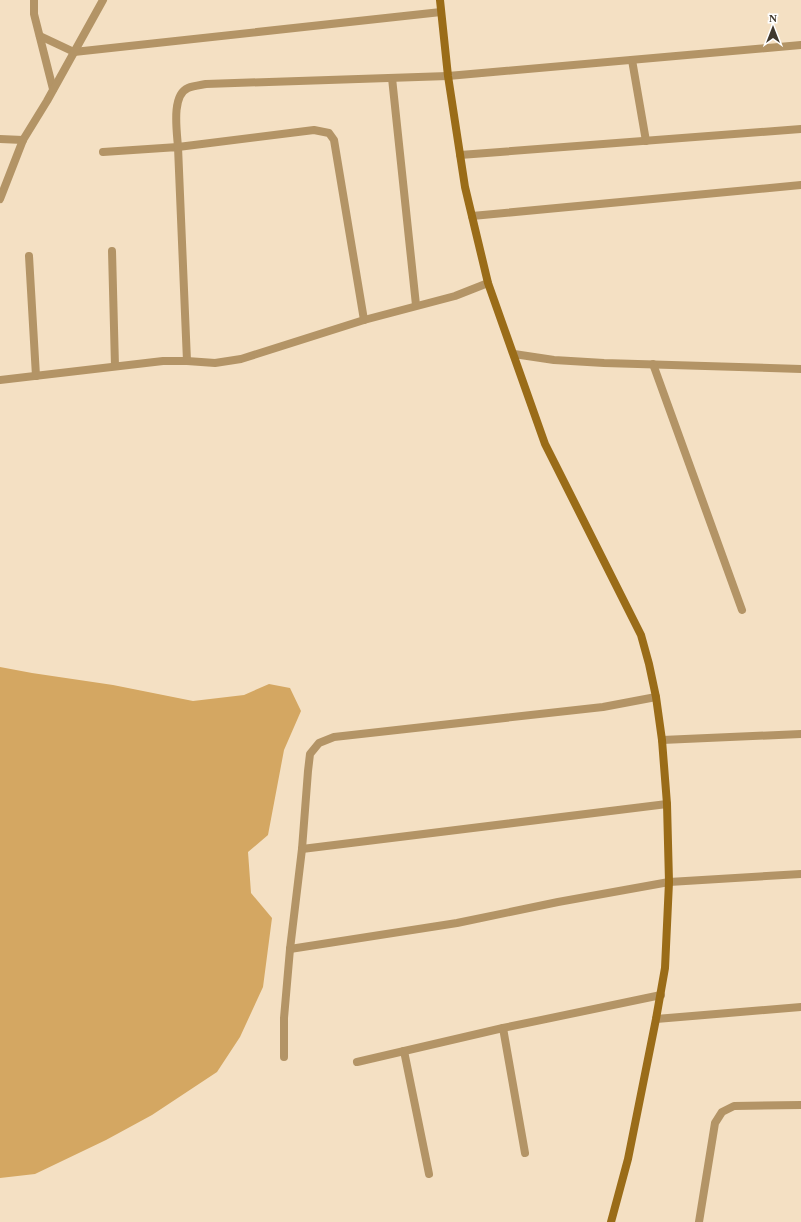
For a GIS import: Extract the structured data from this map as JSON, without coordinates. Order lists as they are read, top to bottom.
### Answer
{
  "north": "top"
}
